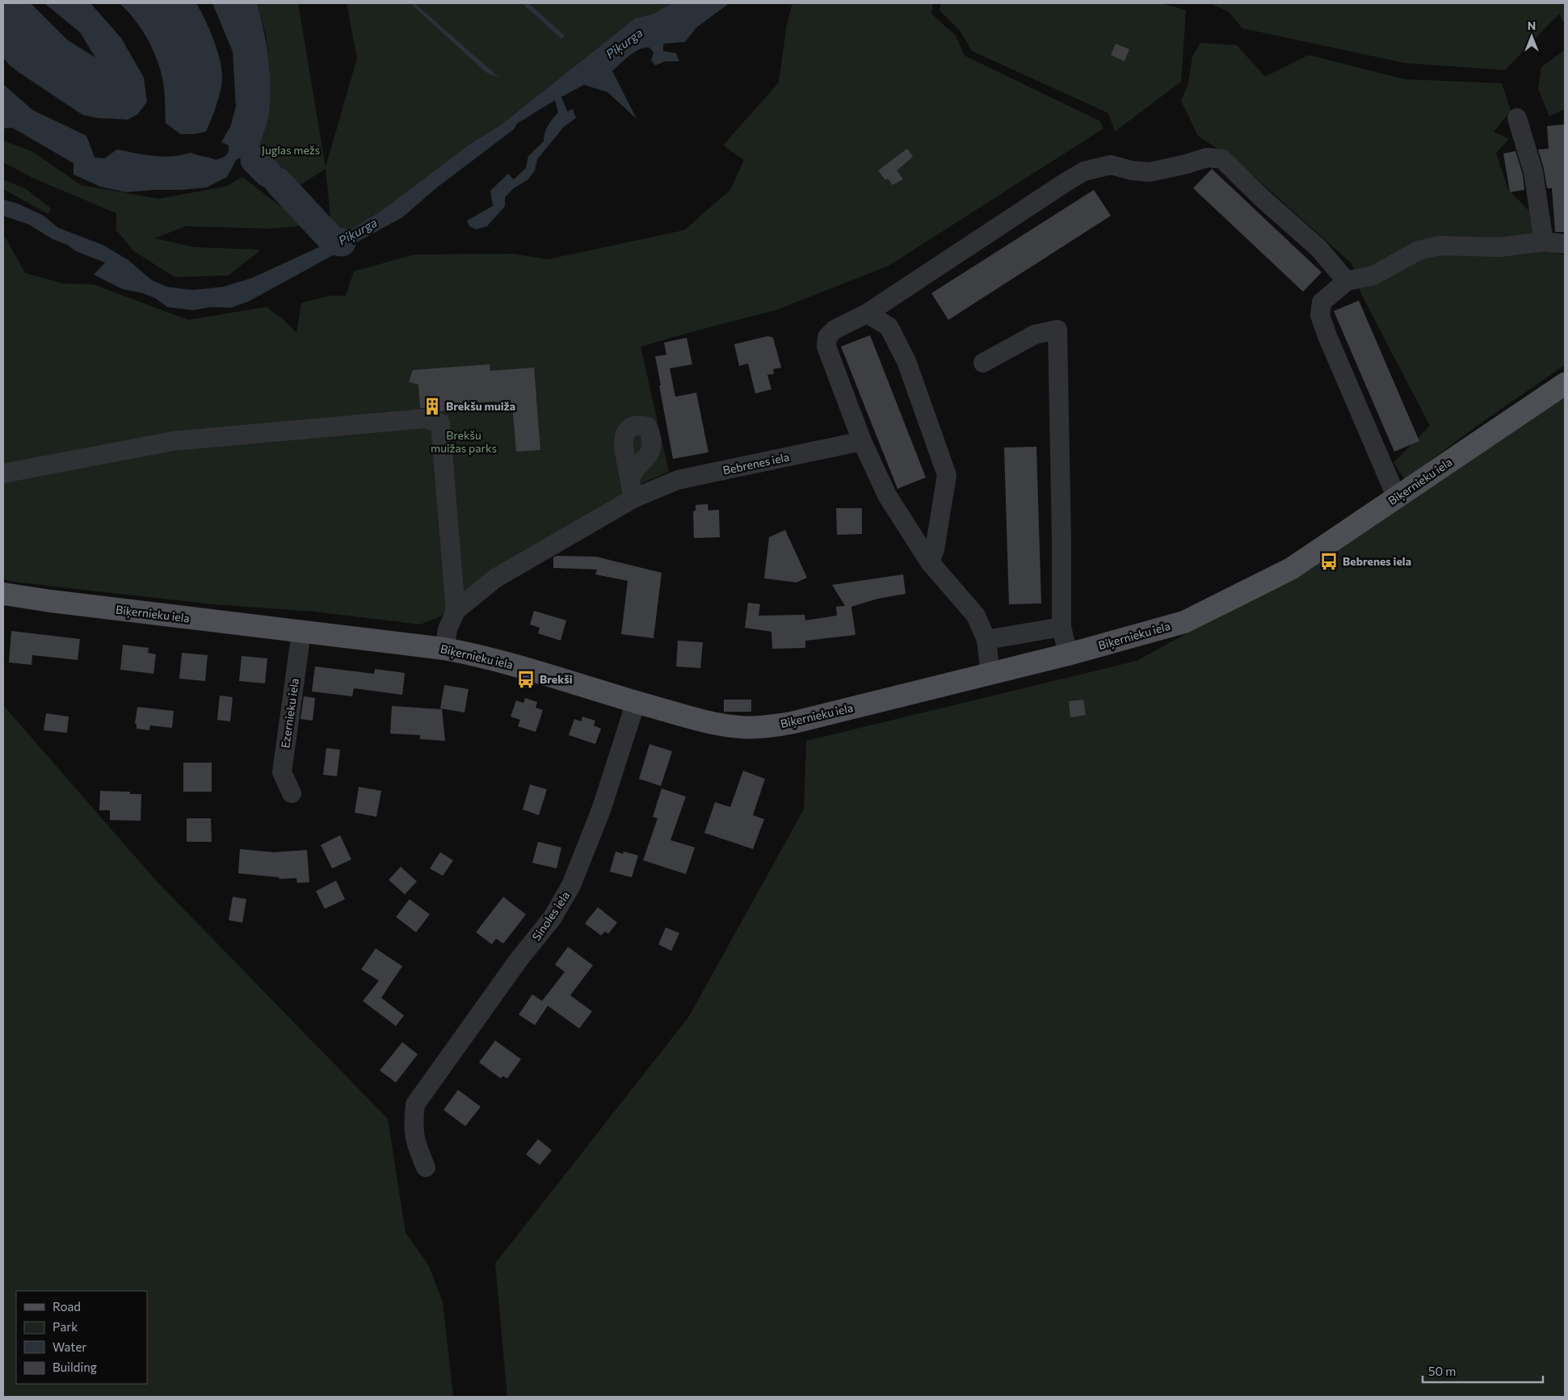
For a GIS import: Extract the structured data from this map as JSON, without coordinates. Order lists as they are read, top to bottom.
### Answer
{
  "streets": {
    "main road": ["Biķernieku iela"],
    "street": ["Bebrenes iela", "Ezernieku iela", "Sinoles iela"]
  },
  "crossings": [
    ["Bebrenes iela", "Biķernieku iela"],
    ["Biķernieku iela", "Ezernieku iela"],
    ["Biķernieku iela", "Sinoles iela"]
  ],
  "water": ["Piķurga"],
  "parks": ["Juglas mežs", "Brekšu muižas parks"],
  "places": {
    "building": ["Brekšu muiža"],
    "bus stop": ["Bebrenes iela", "Brekši"]
  },
  "legend": [
    "Road",
    "Park",
    "Water",
    "Building"
  ],
  "scale_bar": "50 m",
  "north": "top"
}
